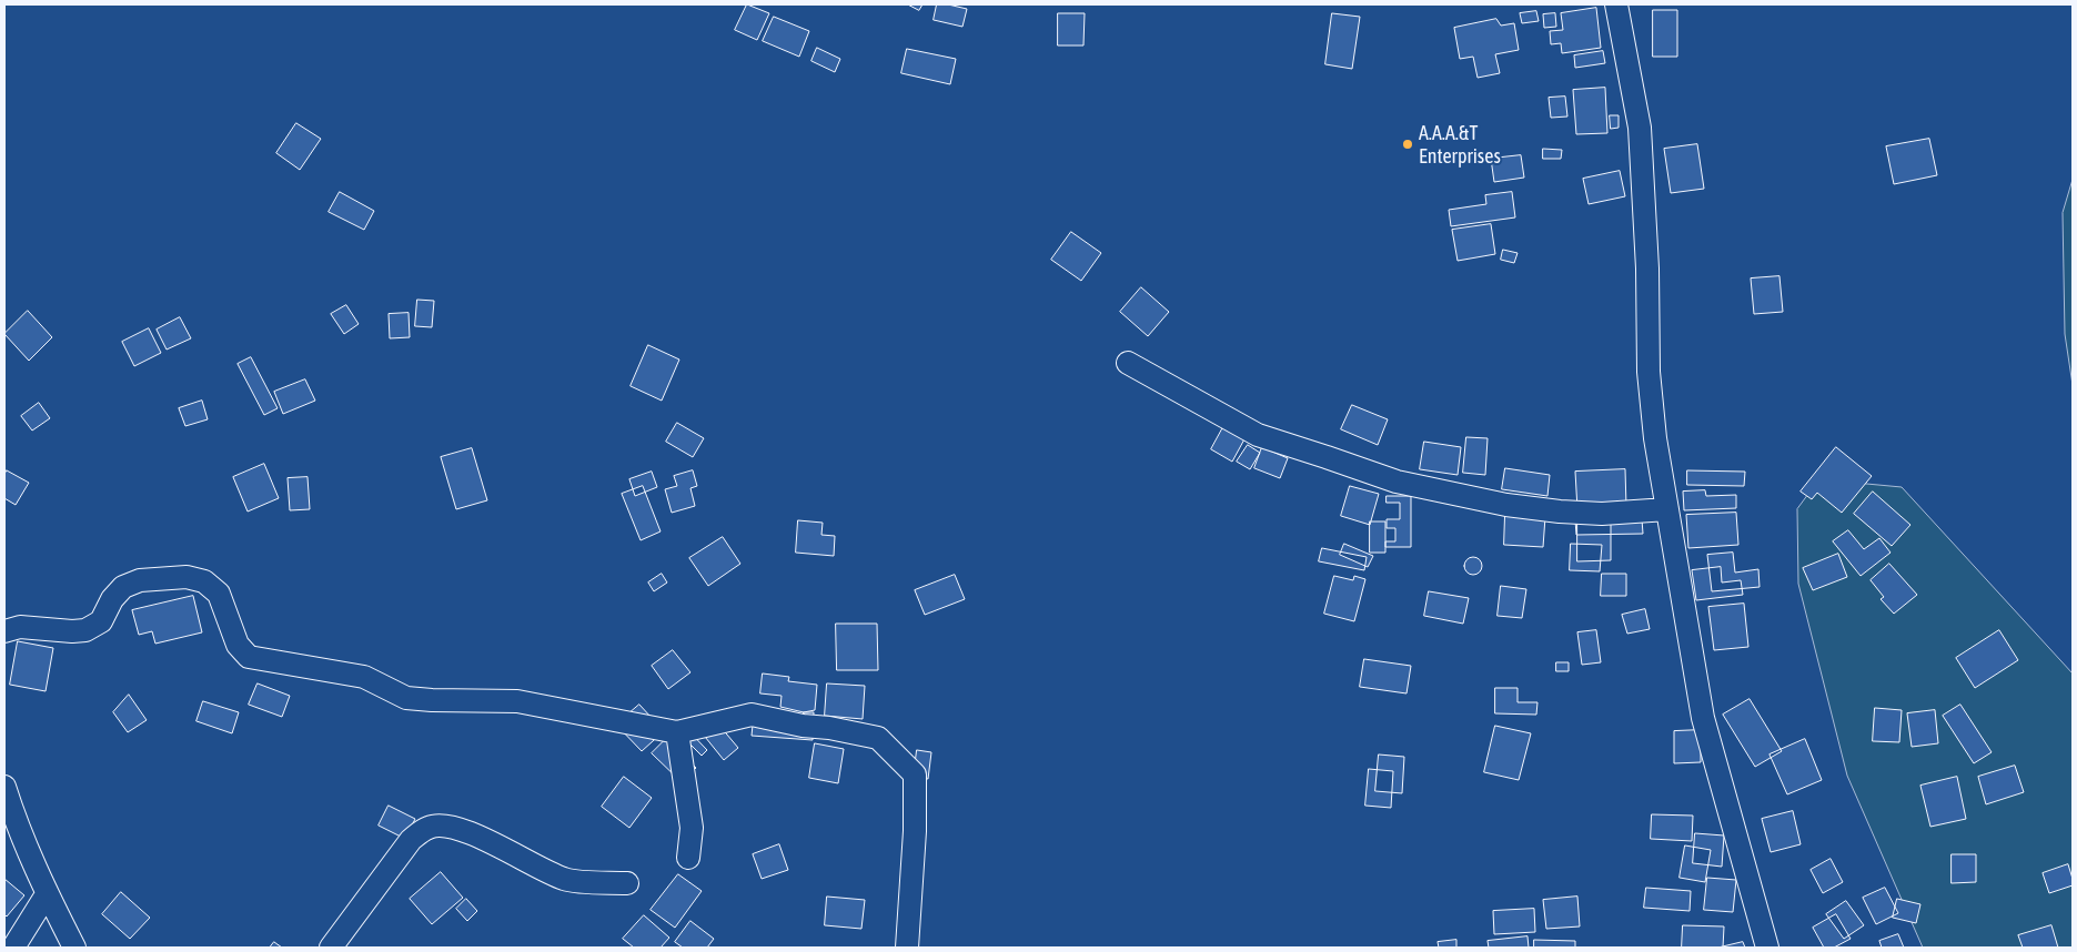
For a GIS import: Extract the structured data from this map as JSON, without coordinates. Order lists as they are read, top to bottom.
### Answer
{
  "places": ["A.A.A.&T Enterprises"]
}
